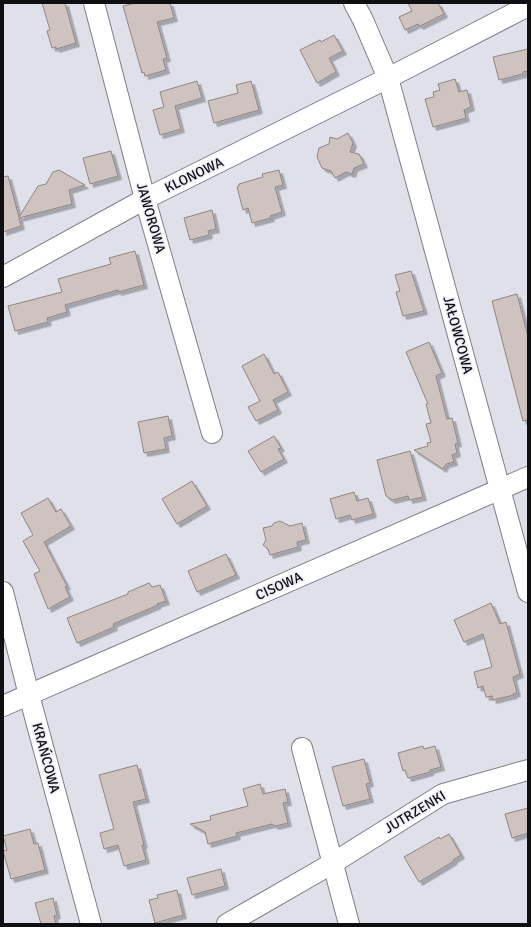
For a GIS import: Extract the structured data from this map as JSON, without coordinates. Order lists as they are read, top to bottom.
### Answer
{
  "streets": {
    "street": [
      "KLONOWA",
      "JAWOROWA",
      "JAŁOWCOWA",
      "CISOWA",
      "KRAŃCOWA",
      "JUTRZENKI"
    ]
  },
  "crossings": [
    ["KLONOWA", "JAWOROWA"],
    ["KLONOWA", "JAŁOWCOWA"],
    ["JAŁOWCOWA", "CISOWA"],
    ["CISOWA", "KRAŃCOWA"]
  ]
}
